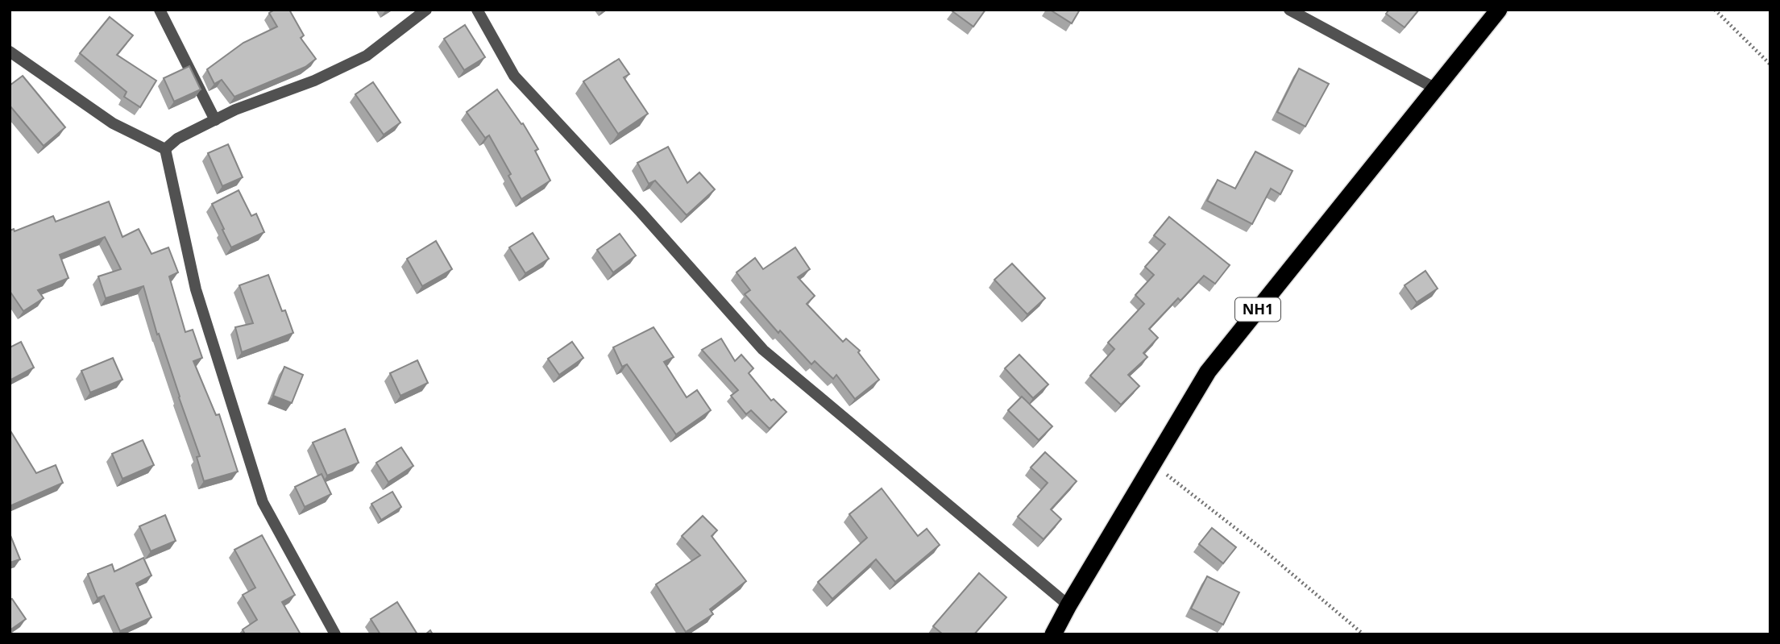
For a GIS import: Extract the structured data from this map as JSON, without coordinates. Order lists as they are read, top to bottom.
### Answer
{
  "streets": {
    "highway": ["NH1"]
  }
}
